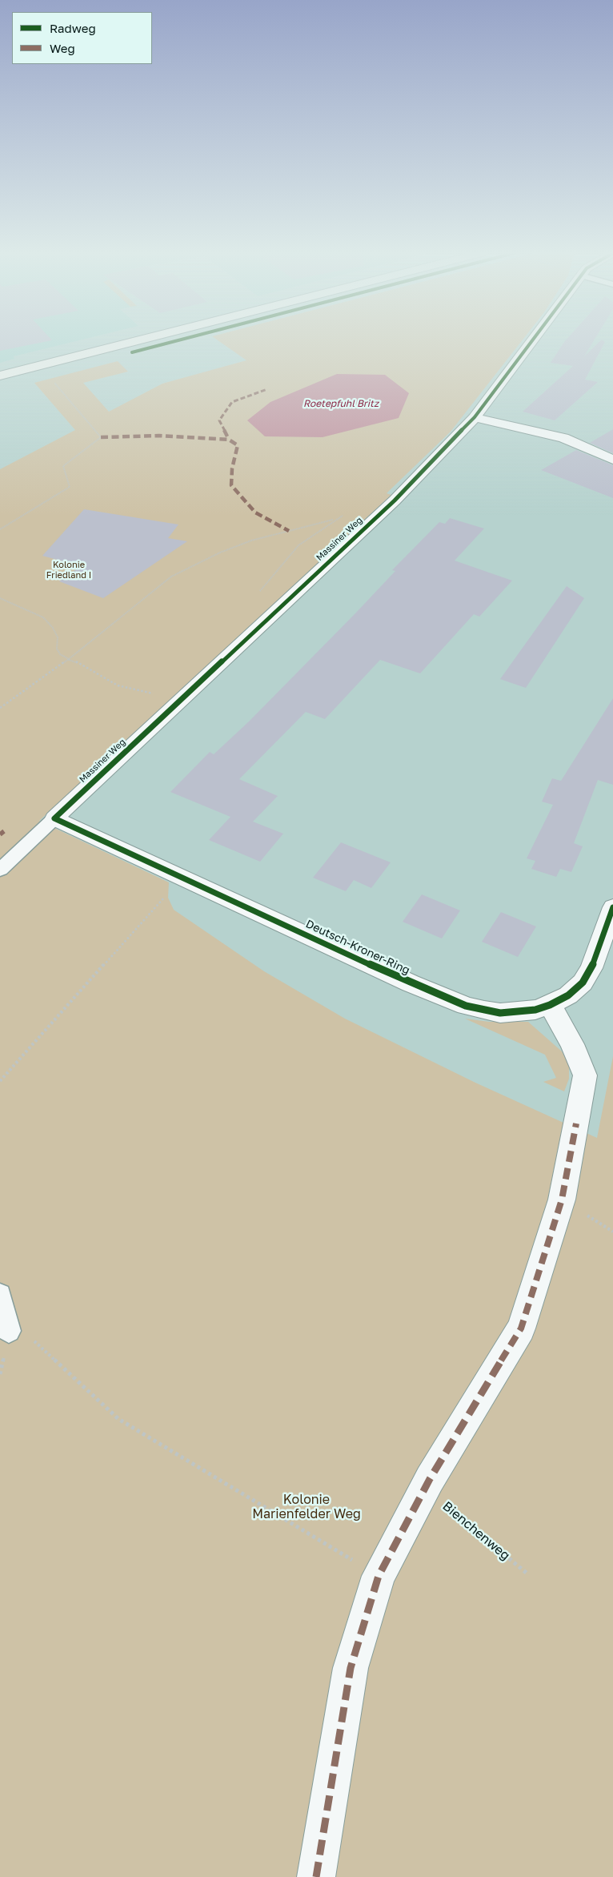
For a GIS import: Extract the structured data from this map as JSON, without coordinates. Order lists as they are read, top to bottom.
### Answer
{
  "streets": {
    "street": ["Massiner Weg", "Deutsch-Kroner-Ring"],
    "path": ["Bienchenweg"]
  },
  "crossings": [
    ["Massiner Weg", "Deutsch-Kroner-Ring"]
  ],
  "water": ["Roetepfuhl Britz"],
  "parks": ["Kolonie Friedland I", "Kolonie Marienfelder Weg"],
  "legend": ["Radweg", "Weg"]
}
